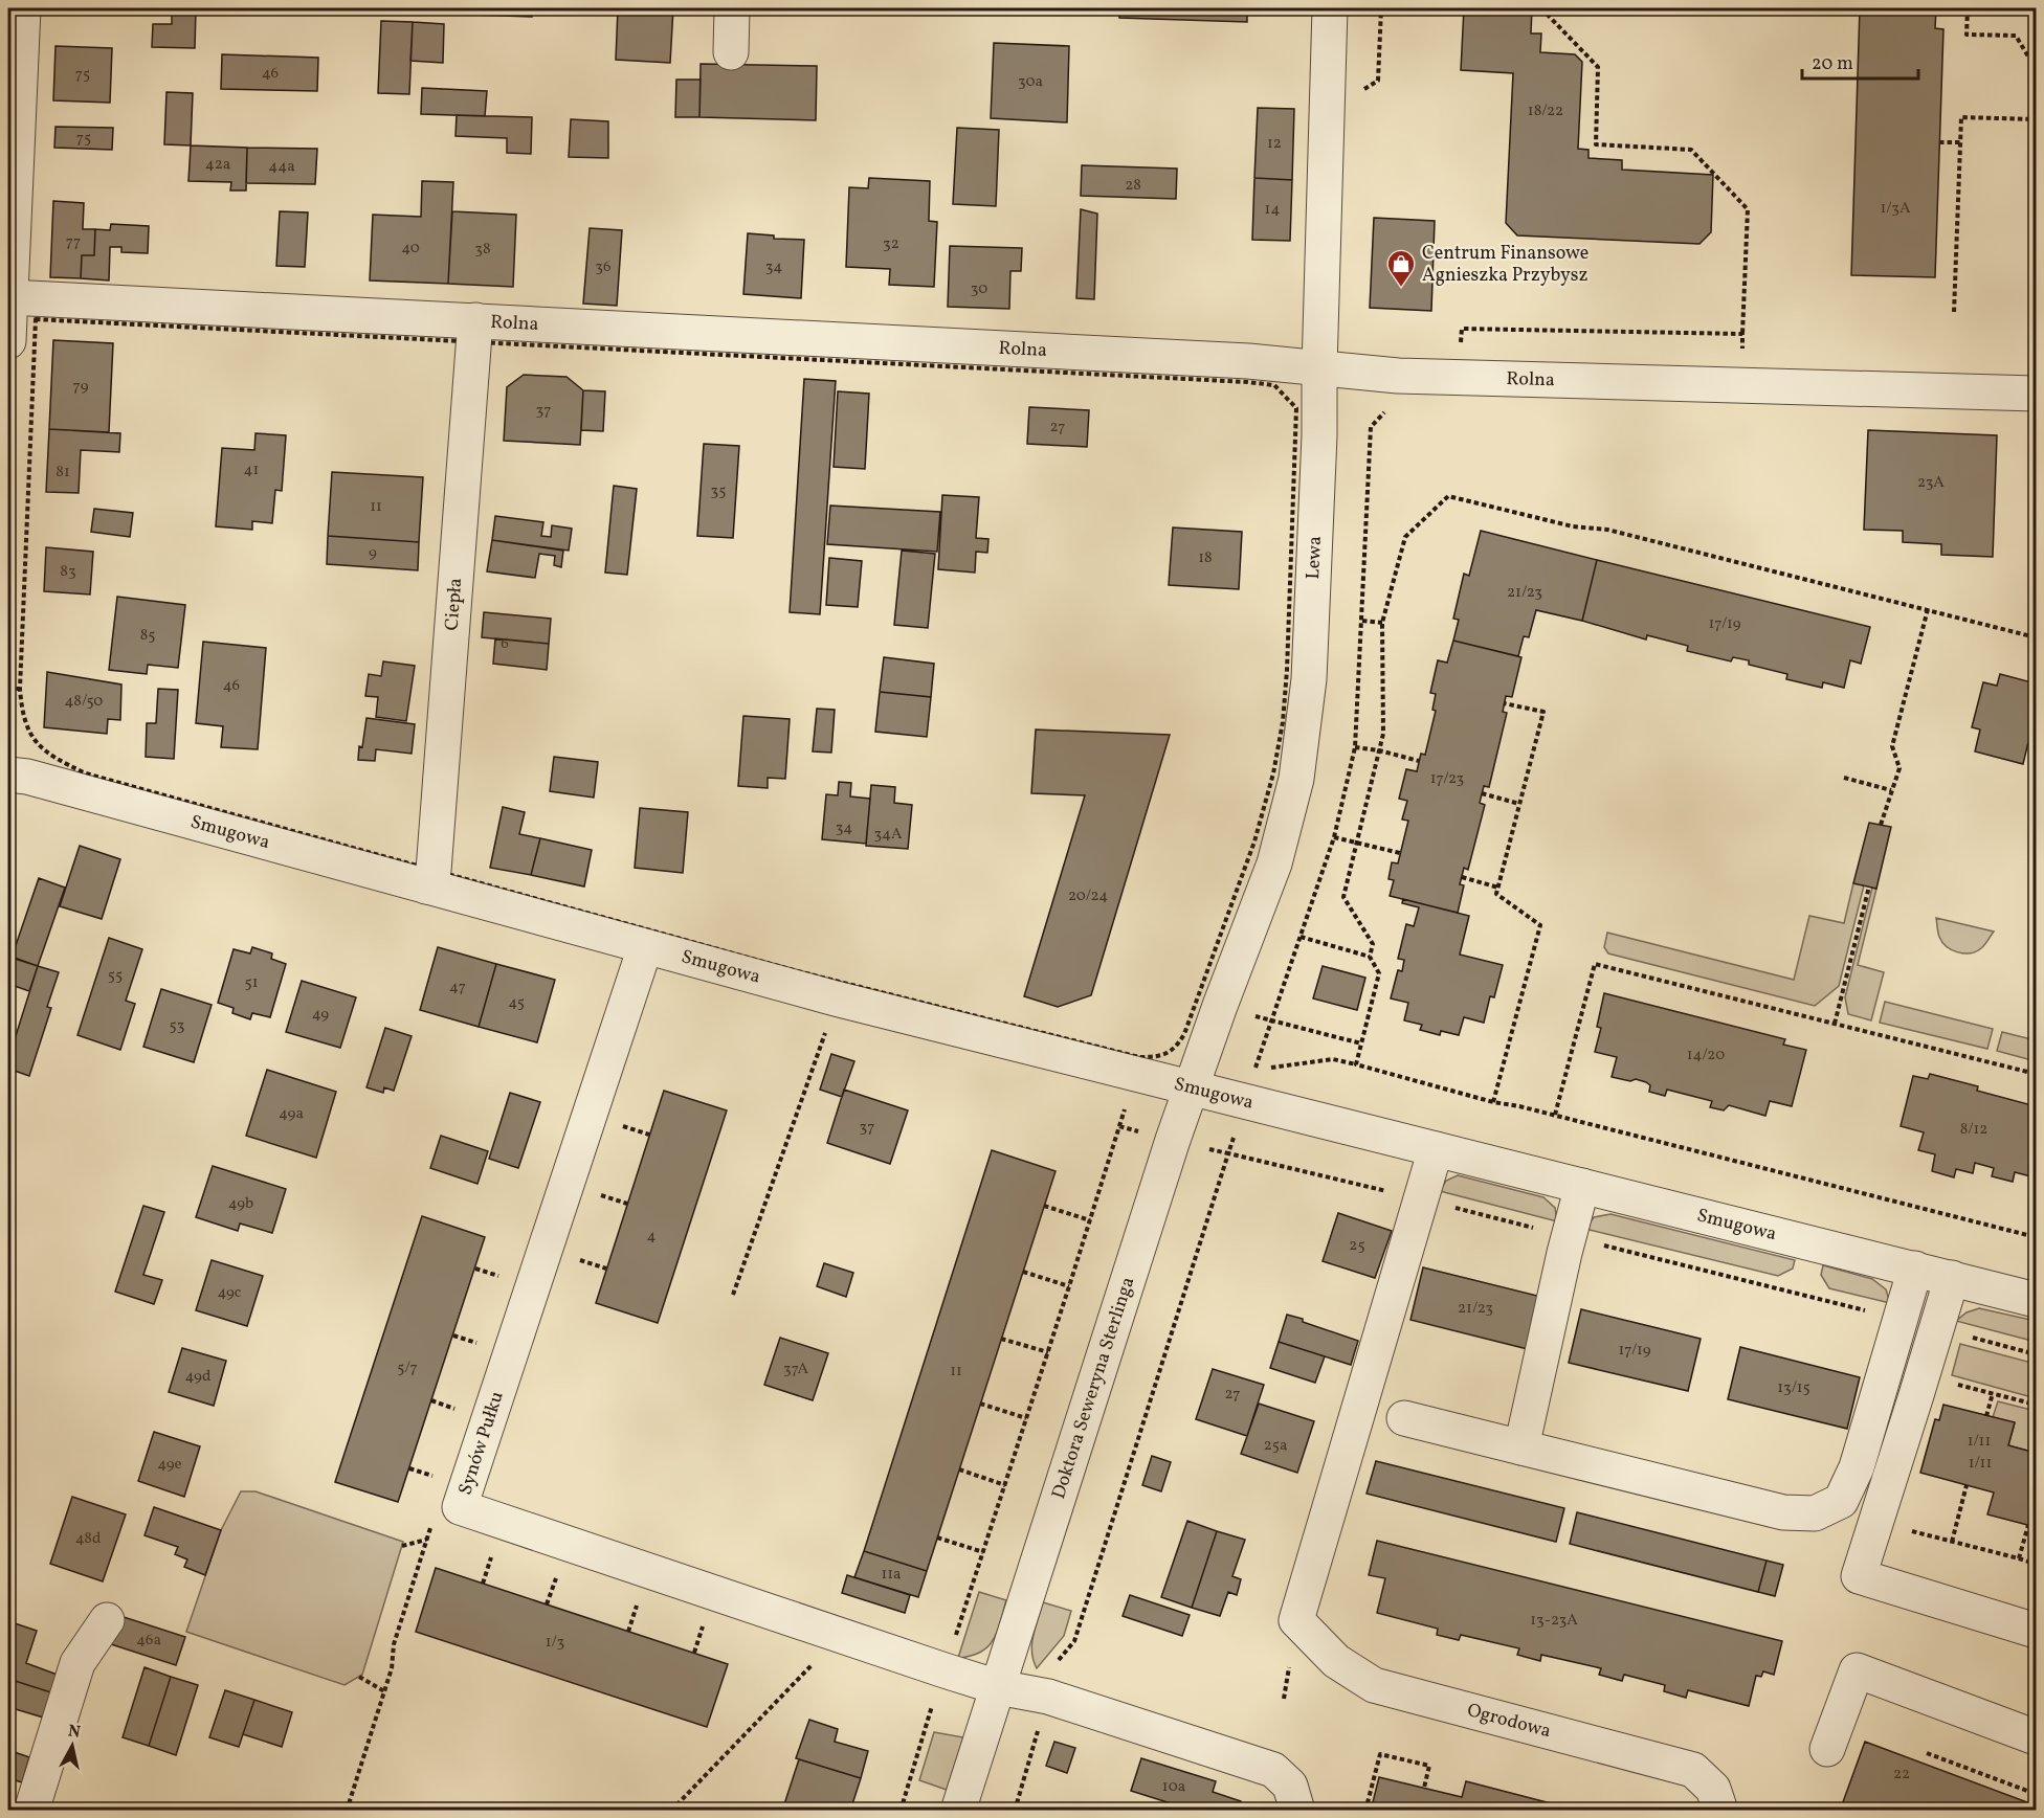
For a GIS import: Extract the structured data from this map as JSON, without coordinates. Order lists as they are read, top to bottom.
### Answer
{
  "streets": {
    "street": [
      "Rolna",
      "Lewa",
      "Ciepła",
      "Smugowa",
      "Doktora Seweryna Sterlinga",
      "Synów Pułku",
      "Ogrodowa"
    ]
  },
  "crossings": [
    ["Rolna", "Lewa"],
    ["Rolna", "Ciepła"],
    ["Lewa", "Smugowa"],
    ["Lewa", "Doktora Seweryna Sterlinga"],
    ["Ciepła", "Smugowa"],
    ["Smugowa", "Doktora Seweryna Sterlinga"],
    ["Smugowa", "Synów Pułku"],
    ["Smugowa", "Ogrodowa"],
    ["Doktora Seweryna Sterlinga", "Synów Pułku"]
  ],
  "places": {
    "shop": ["Centrum Finansowe Agnieszka Przybysz"]
  },
  "house_numbers": [
    "46",
    "75",
    "30a",
    "18/22",
    "75",
    "12",
    "42a",
    "44a",
    "28",
    "1/3A",
    "14",
    "77",
    "32",
    "40",
    "38",
    "36",
    "34",
    "30",
    "79",
    "37",
    "27",
    "41",
    "81",
    "23A",
    "35",
    "11",
    "9",
    "18",
    "83",
    "21/23",
    "17/19",
    "85",
    "6",
    "46",
    "48/50",
    "17/23",
    "34",
    "34A",
    "20/24",
    "55",
    "51",
    "47",
    "45",
    "49",
    "53",
    "14/20",
    "49a",
    "37",
    "8/12",
    "49b",
    "4",
    "25",
    "49c",
    "21/23",
    "17/19",
    "5/7",
    "37A",
    "11",
    "49d",
    "13/15",
    "27",
    "1/11",
    "25a",
    "1/11",
    "49e",
    "48d",
    "11a",
    "13-23A",
    "46a",
    "1/3",
    "22",
    "10a"
  ],
  "scale_bar": "20 m",
  "north": "top"
}
